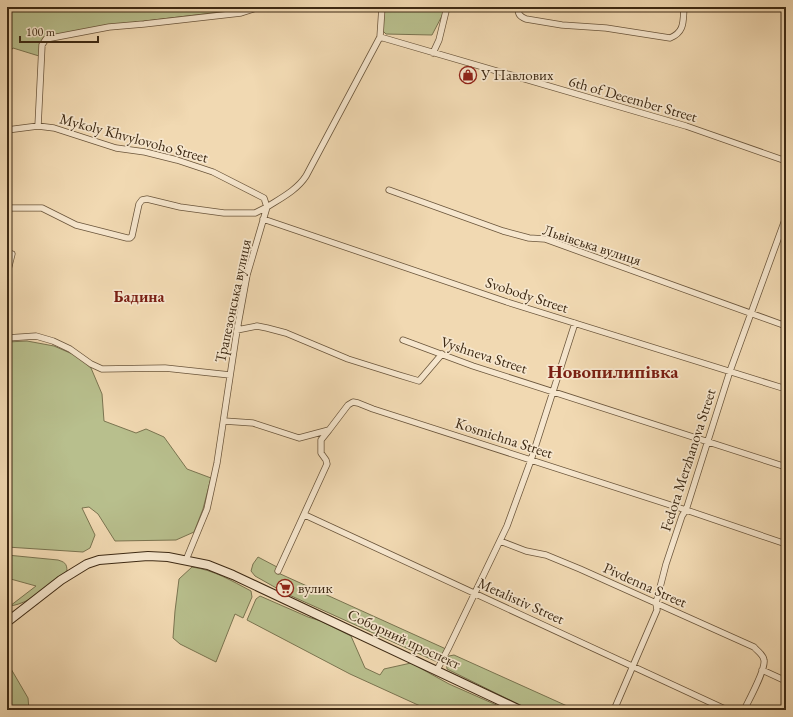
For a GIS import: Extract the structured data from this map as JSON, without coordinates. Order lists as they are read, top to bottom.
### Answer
{
  "streets": {
    "main road": ["Соборний проспект"],
    "street": [
      "6th of December Street",
      "Mykoly Khvylovoho Street",
      "Львівська вулиця",
      "Svobody Street",
      "Трапезонська вулиця",
      "Vyshneva Street",
      "Kosmichna Street",
      "Fedora Merzhanova Street",
      "Pivdenna Street",
      "Metalistiv Street"
    ]
  },
  "crossings": [
    ["Mykoly Khvylovoho Street", "Трапезонська вулиця"],
    ["Львівська вулиця", "Fedora Merzhanova Street"],
    ["Svobody Street", "Трапезонська вулиця"],
    ["Svobody Street", "Fedora Merzhanova Street"],
    ["Трапезонська вулиця", "Соборний проспект"],
    ["Vyshneva Street", "Fedora Merzhanova Street"],
    ["Kosmichna Street", "Fedora Merzhanova Street"],
    ["Kosmichna Street", "Metalistiv Street"],
    ["Fedora Merzhanova Street", "Pivdenna Street"],
    ["Fedora Merzhanova Street", "Metalistiv Street"]
  ],
  "districts": ["Бадина", "Новопилипівка"],
  "places": {
    "shop": ["У Павлових"],
    "supermarket": ["вулик"]
  },
  "scale_bar": "100 m"
}
